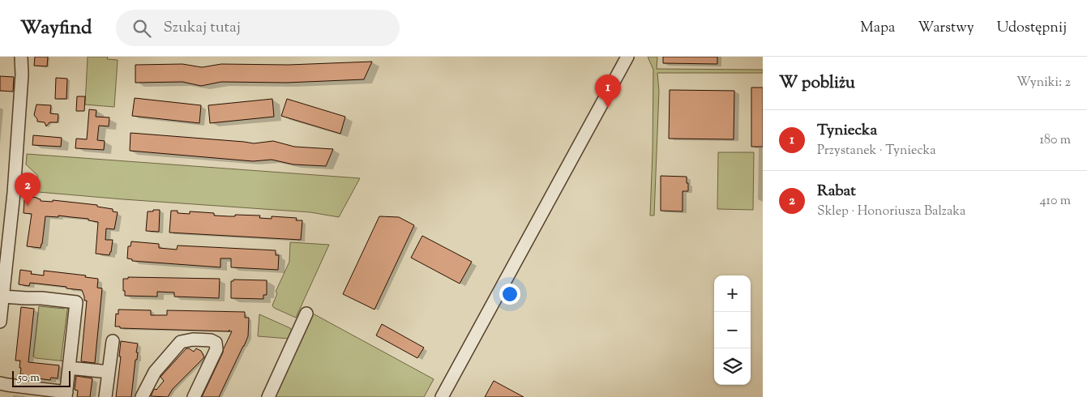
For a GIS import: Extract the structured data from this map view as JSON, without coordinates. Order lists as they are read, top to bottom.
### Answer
{
  "scale_bar": "50 m",
  "page": {
    "header": "Wayfind",
    "search": "Szukaj tutaj",
    "nav": ["Mapa", "Warstwy", "Udostępnij"],
    "heading": ["W pobliżu", "Wyniki: 2"],
    "pins": ["1", "2"],
    "list": [
      {
        "mark": "1",
        "name": "Tyniecka",
        "note": "Przystanek · Tyniecka",
        "value": "180 m"
      },
      {
        "mark": "2",
        "name": "Rabat",
        "note": "Sklep · Honoriusza Balzaka",
        "value": "410 m"
      }
    ],
    "map_buttons": ["+", "−"],
    "scale": "50 m"
  }
}
